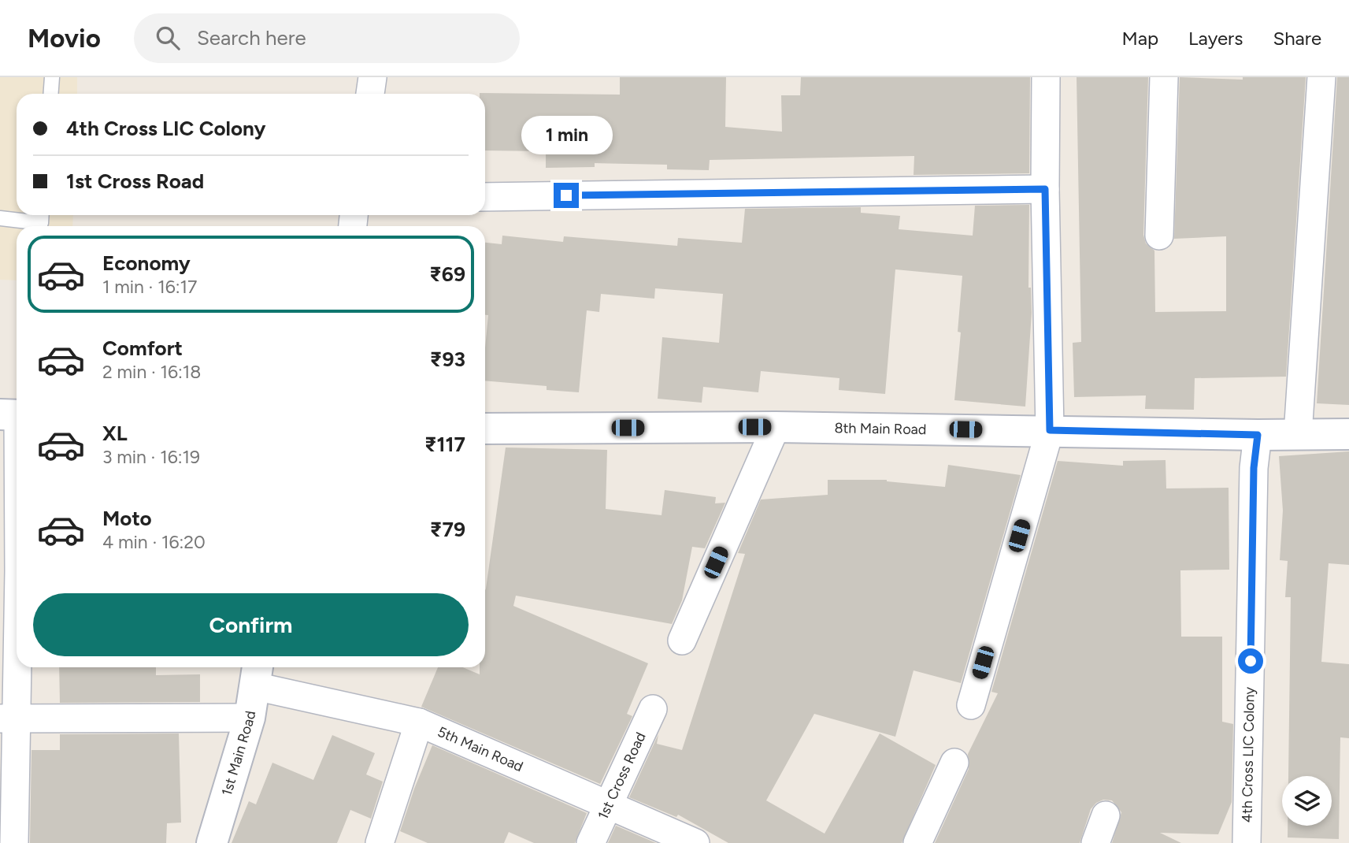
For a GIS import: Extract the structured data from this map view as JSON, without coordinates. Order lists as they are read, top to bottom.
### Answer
{
  "streets": {
    "street": [
      "8th Main Road",
      "5th Main Road",
      "1st Main Road",
      "4th Cross LIC Colony",
      "1st Cross Road"
    ]
  },
  "crossings": [
    ["8th Main Road", "4th Cross LIC Colony"],
    ["5th Main Road", "1st Main Road"],
    ["5th Main Road", "1st Cross Road"]
  ],
  "page": {
    "header": "Movio",
    "search": "Search here",
    "nav": ["Map", "Layers", "Share"],
    "banner": ["4th Cross LIC Colony", "1st Cross Road"],
    "bubble": "1 min",
    "list": [
      {
        "name": "Economy",
        "note": "1 min · 16:17",
        "value": "₹69"
      },
      {
        "name": "Comfort",
        "note": "2 min · 16:18",
        "value": "₹93"
      },
      {
        "name": "XL",
        "note": "3 min · 16:19",
        "value": "₹117"
      },
      {
        "name": "Moto",
        "note": "4 min · 16:20",
        "value": "₹79"
      }
    ],
    "buttons": "Confirm"
  }
}
